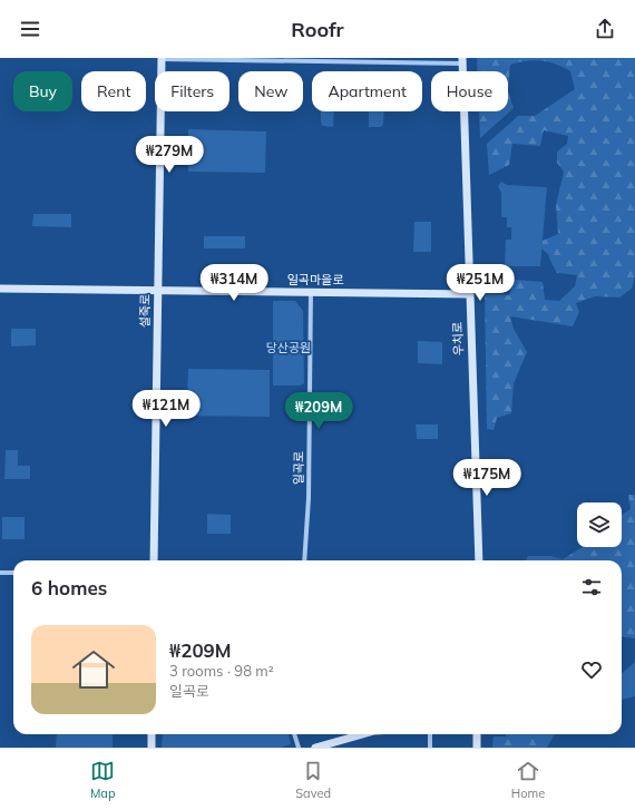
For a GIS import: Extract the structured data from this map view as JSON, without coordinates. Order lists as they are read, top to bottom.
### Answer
{
  "streets": {
    "main road": ["일곡마을로", "설죽로", "우치로"],
    "street": ["일곡로"]
  },
  "crossings": [
    ["일곡마을로", "설죽로"],
    ["일곡마을로", "우치로"],
    ["일곡마을로", "일곡로"]
  ],
  "parks": ["당산공원"],
  "page": {
    "header": "Roofr",
    "chip": [
      "Buy",
      "Rent",
      "Filters",
      "New",
      "Apartment",
      "House"
    ],
    "price": [
      "₩279M",
      "₩314M",
      "₩251M",
      "₩121M",
      "₩209M",
      "₩175M"
    ],
    "heading": "6 homes",
    "list": [
      {
        "name": "₩209M",
        "note": "3 rooms · 98 m² · 일곡로"
      }
    ],
    "tabs": ["Map", "Saved", "Home"]
  }
}
